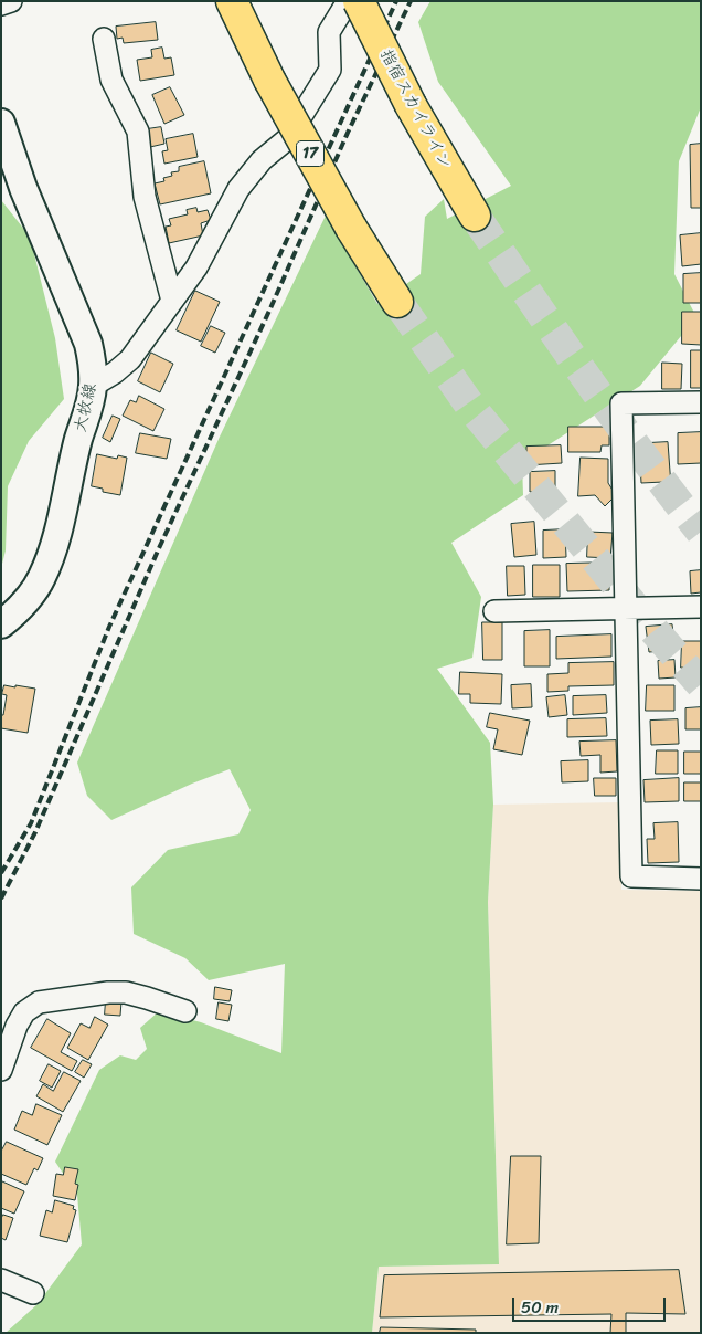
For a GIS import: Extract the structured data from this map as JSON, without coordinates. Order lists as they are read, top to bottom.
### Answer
{
  "streets": {
    "highway": ["指宿スカイライン", "17"],
    "street": ["大牧線"]
  },
  "scale_bar": "50 m"
}
